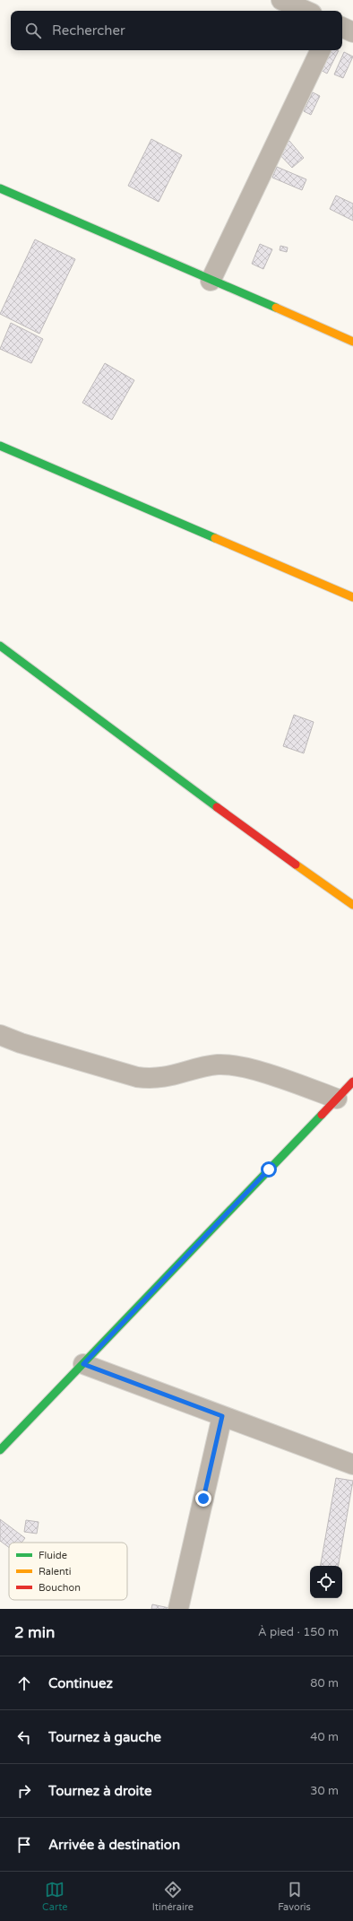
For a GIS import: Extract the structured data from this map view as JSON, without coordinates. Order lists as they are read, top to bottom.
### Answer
{
  "legend": ["Fluide", "Ralenti", "Bouchon"],
  "page": {
    "search": "Rechercher",
    "heading": ["2 min", "À pied · 150 m"],
    "list": [
      ["Continuez", "80 m"],
      ["Tournez à gauche", "40 m"],
      ["Tournez à droite", "30 m"],
      "Arrivée à destination"
    ],
    "nav": ["Carte", "Itinéraire", "Favoris"]
  }
}
